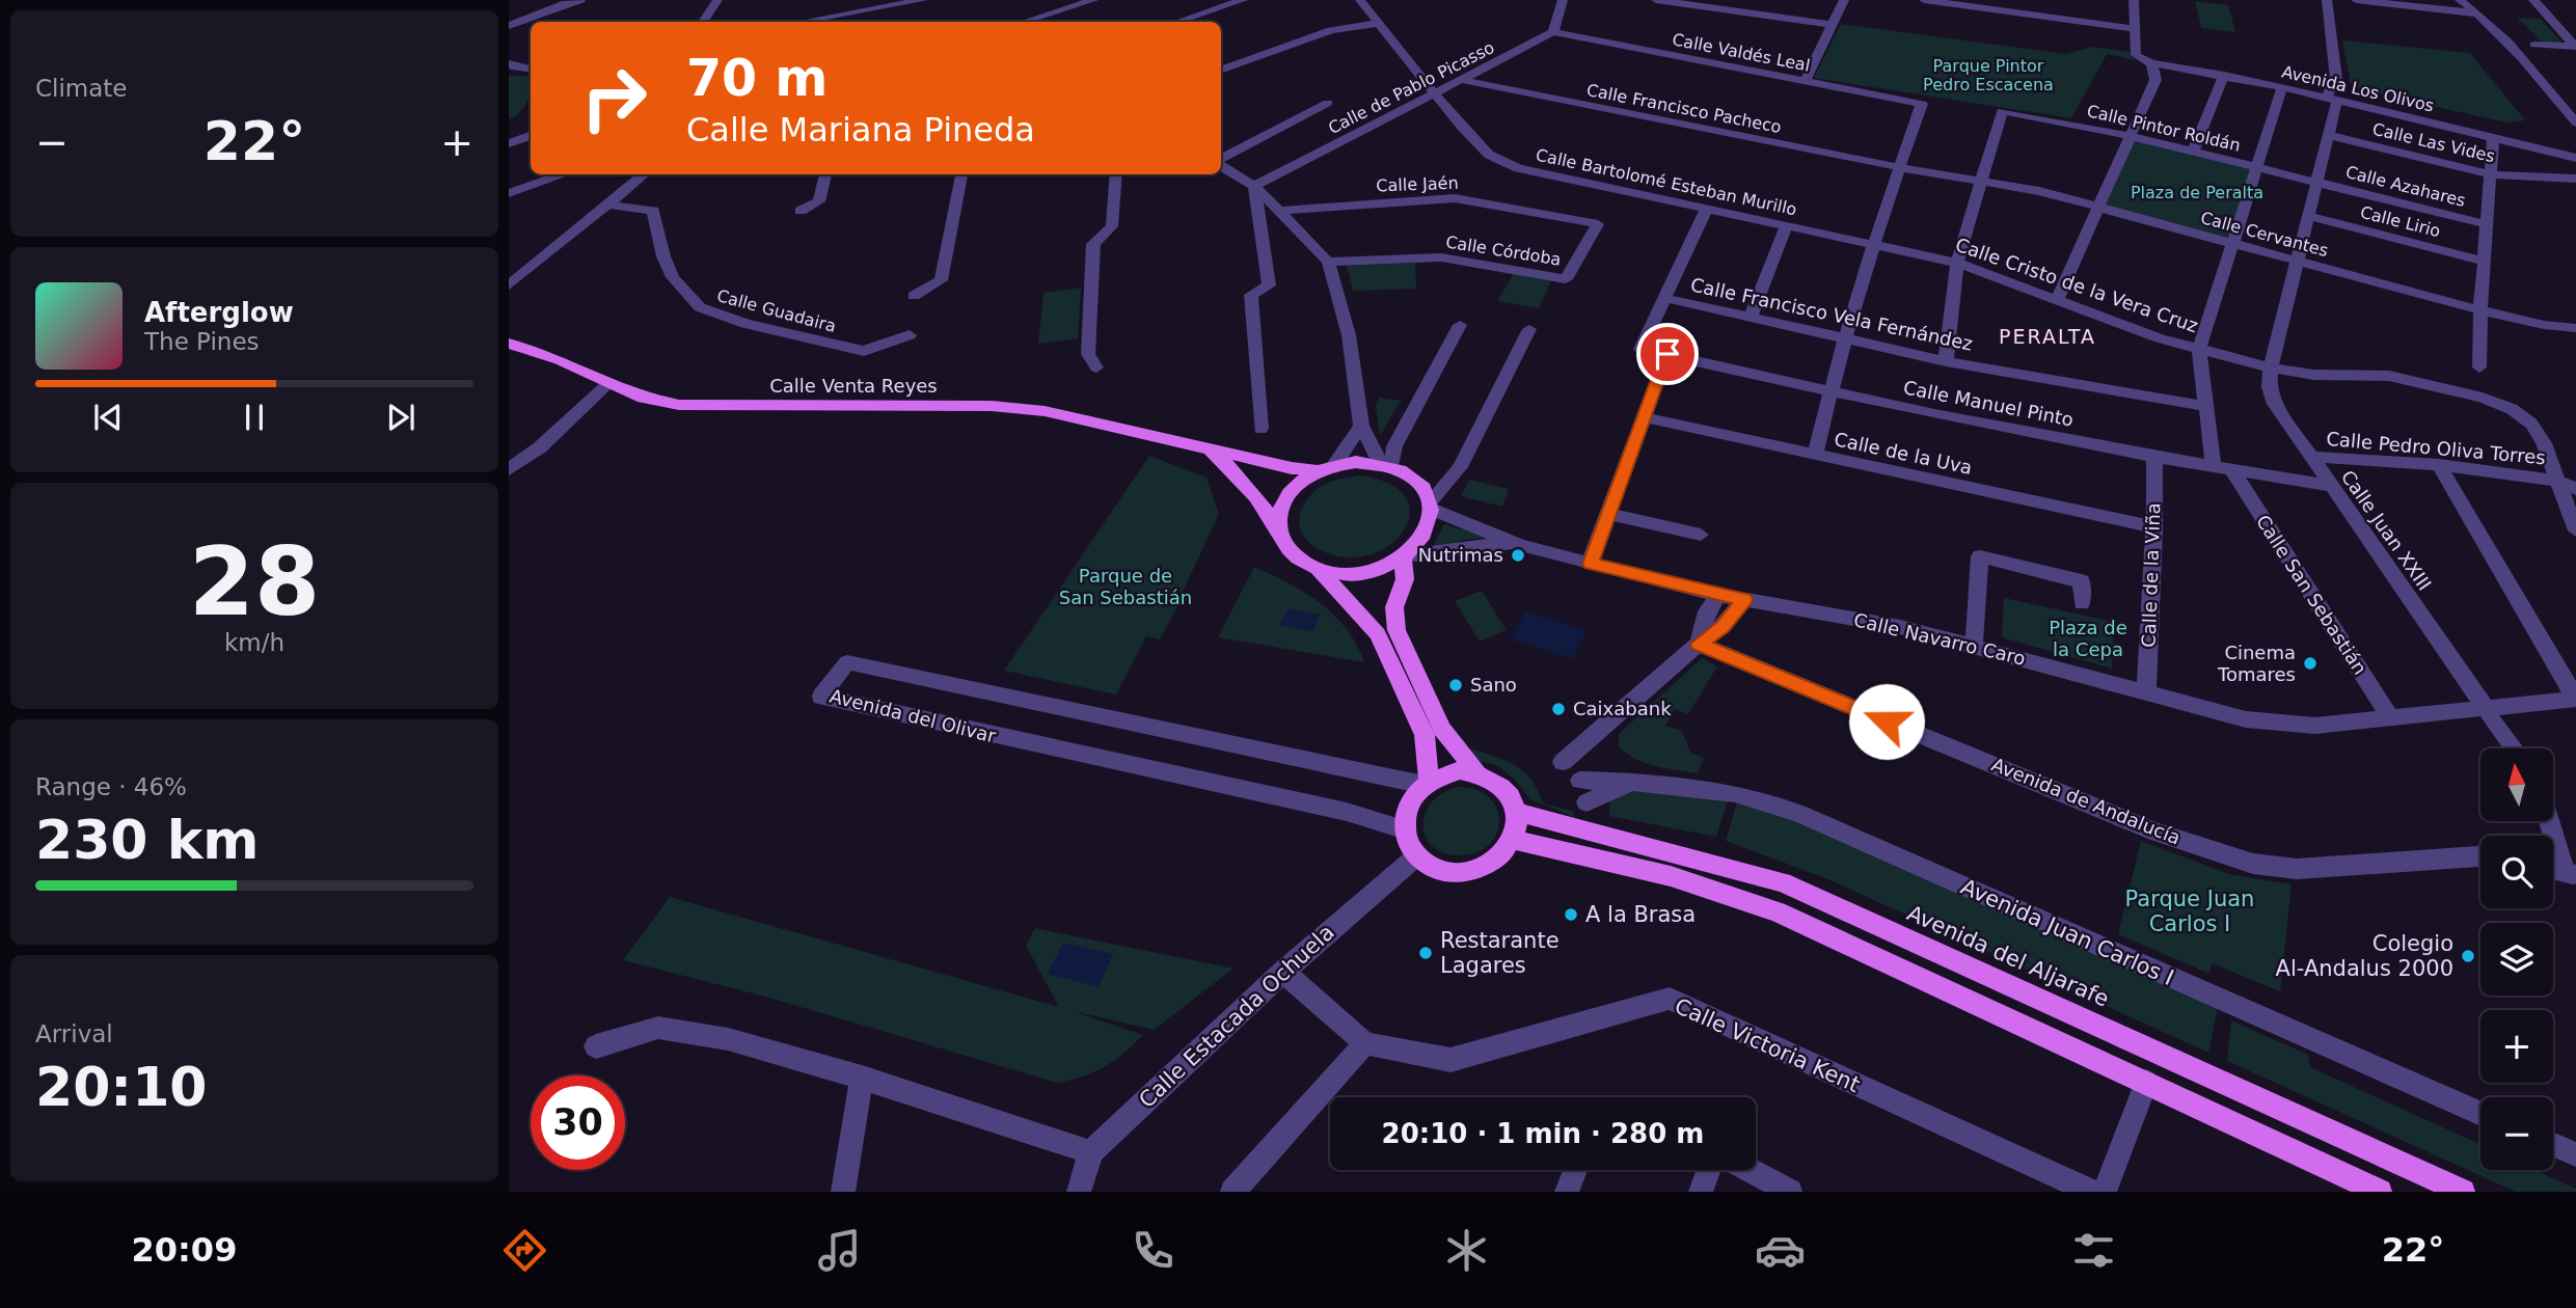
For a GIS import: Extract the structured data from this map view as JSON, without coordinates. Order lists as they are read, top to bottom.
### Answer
{
  "streets": {
    "main road": ["Calle Venta Reyes", "Avenida del Aljarafe"],
    "street": [
      "Calle Valdés Leal",
      "Calle de Pablo Picasso",
      "Avenida Los Olivos",
      "Calle Francisco Pacheco",
      "Calle Pintor Roldán",
      "Calle Las Vides",
      "Calle Bartolomé Esteban Murillo",
      "Calle Jaén",
      "Calle Azahares",
      "Calle Lirio",
      "Calle Cervantes",
      "Calle Córdoba",
      "Calle Cristo de la Vera Cruz",
      "Calle Guadaira",
      "Calle Francisco Vela Fernández",
      "Calle Manuel Pinto",
      "Calle Pedro Oliva Torres",
      "Calle de la Uva",
      "Calle Juan XXIII",
      "Calle de la Viña",
      "Calle San Sebastián",
      "Calle Navarro Caro",
      "Avenida del Olivar",
      "Avenida de Andalucía",
      "Avenida Juan Carlos I",
      "Calle Estacada Ochuela",
      "Calle Victoria Kent"
    ]
  },
  "crossings": [
    ["Calle Valdés Leal", "Calle de Pablo Picasso"],
    ["Calle Valdés Leal", "Calle Francisco Pacheco"],
    ["Calle Valdés Leal", "Calle Cervantes"],
    ["Calle de Pablo Picasso", "Calle Francisco Pacheco"],
    ["Calle de Pablo Picasso", "Calle Bartolomé Esteban Murillo"],
    ["Avenida Los Olivos", "Calle Juan XXIII"],
    ["Calle Francisco Pacheco", "Calle Cervantes"],
    ["Calle Pintor Roldán", "Calle Azahares"],
    ["Calle Pintor Roldán", "Calle Cervantes"],
    ["Calle Pintor Roldán", "Calle Juan XXIII"],
    ["Calle Las Vides", "Calle Juan XXIII"],
    ["Calle Bartolomé Esteban Murillo", "Calle Cristo de la Vera Cruz"],
    ["Calle Jaén", "Calle Córdoba"],
    ["Calle Azahares", "Calle Juan XXIII"],
    ["Calle Lirio", "Calle Juan XXIII"],
    ["Calle Cervantes", "Calle Juan XXIII"],
    ["Calle Cristo de la Vera Cruz", "Calle Pedro Oliva Torres"],
    ["Calle Cristo de la Vera Cruz", "Calle Juan XXIII"],
    ["Calle Francisco Vela Fernández", "Calle Manuel Pinto"],
    ["Calle Venta Reyes", "Calle Navarro Caro"],
    ["Calle Manuel Pinto", "Calle Juan XXIII"],
    ["Calle Manuel Pinto", "Calle de la Viña"],
    ["Calle Manuel Pinto", "Calle San Sebastián"],
    ["Calle Pedro Oliva Torres", "Calle Juan XXIII"],
    ["Calle de la Uva", "Calle de la Viña"],
    ["Calle Juan XXIII", "Calle Navarro Caro"],
    ["Calle de la Viña", "Calle Navarro Caro"],
    ["Calle San Sebastián", "Calle Navarro Caro"],
    ["Avenida del Olivar", "Avenida del Aljarafe"],
    ["Avenida del Olivar", "Calle Estacada Ochuela"],
    ["Avenida del Aljarafe", "Calle Estacada Ochuela"]
  ],
  "districts": ["PERALTA"],
  "parks": [
    "Parque Pintor Pedro Escacena",
    "Plaza de Peralta",
    "Parque de San Sebastián",
    "Plaza de la Cepa",
    "Parque Juan Carlos I"
  ],
  "places": [
    "Nutrimas",
    "Cinema Tomares",
    "Sano",
    "Caixabank",
    "A la Brasa",
    "Restarante Lagares",
    "Colegio Al-Andalus 2000"
  ],
  "north": "top",
  "page": {
    "tile": [
      "Climate",
      ["28", "km/h"],
      ["Range · 46%", "230 km"],
      ["Arrival", "20:10"]
    ],
    "turn": ["70 m", "Calle Mariana Pineda"],
    "heat": ["−", "22°", "+"],
    "song": ["Afterglow", "The Pines"],
    "map_buttons": ["+", "−"],
    "limit": "30",
    "trip": "20:10 · 1 min · 280 m",
    "tabs": ["20:09", "22°"]
  }
}
